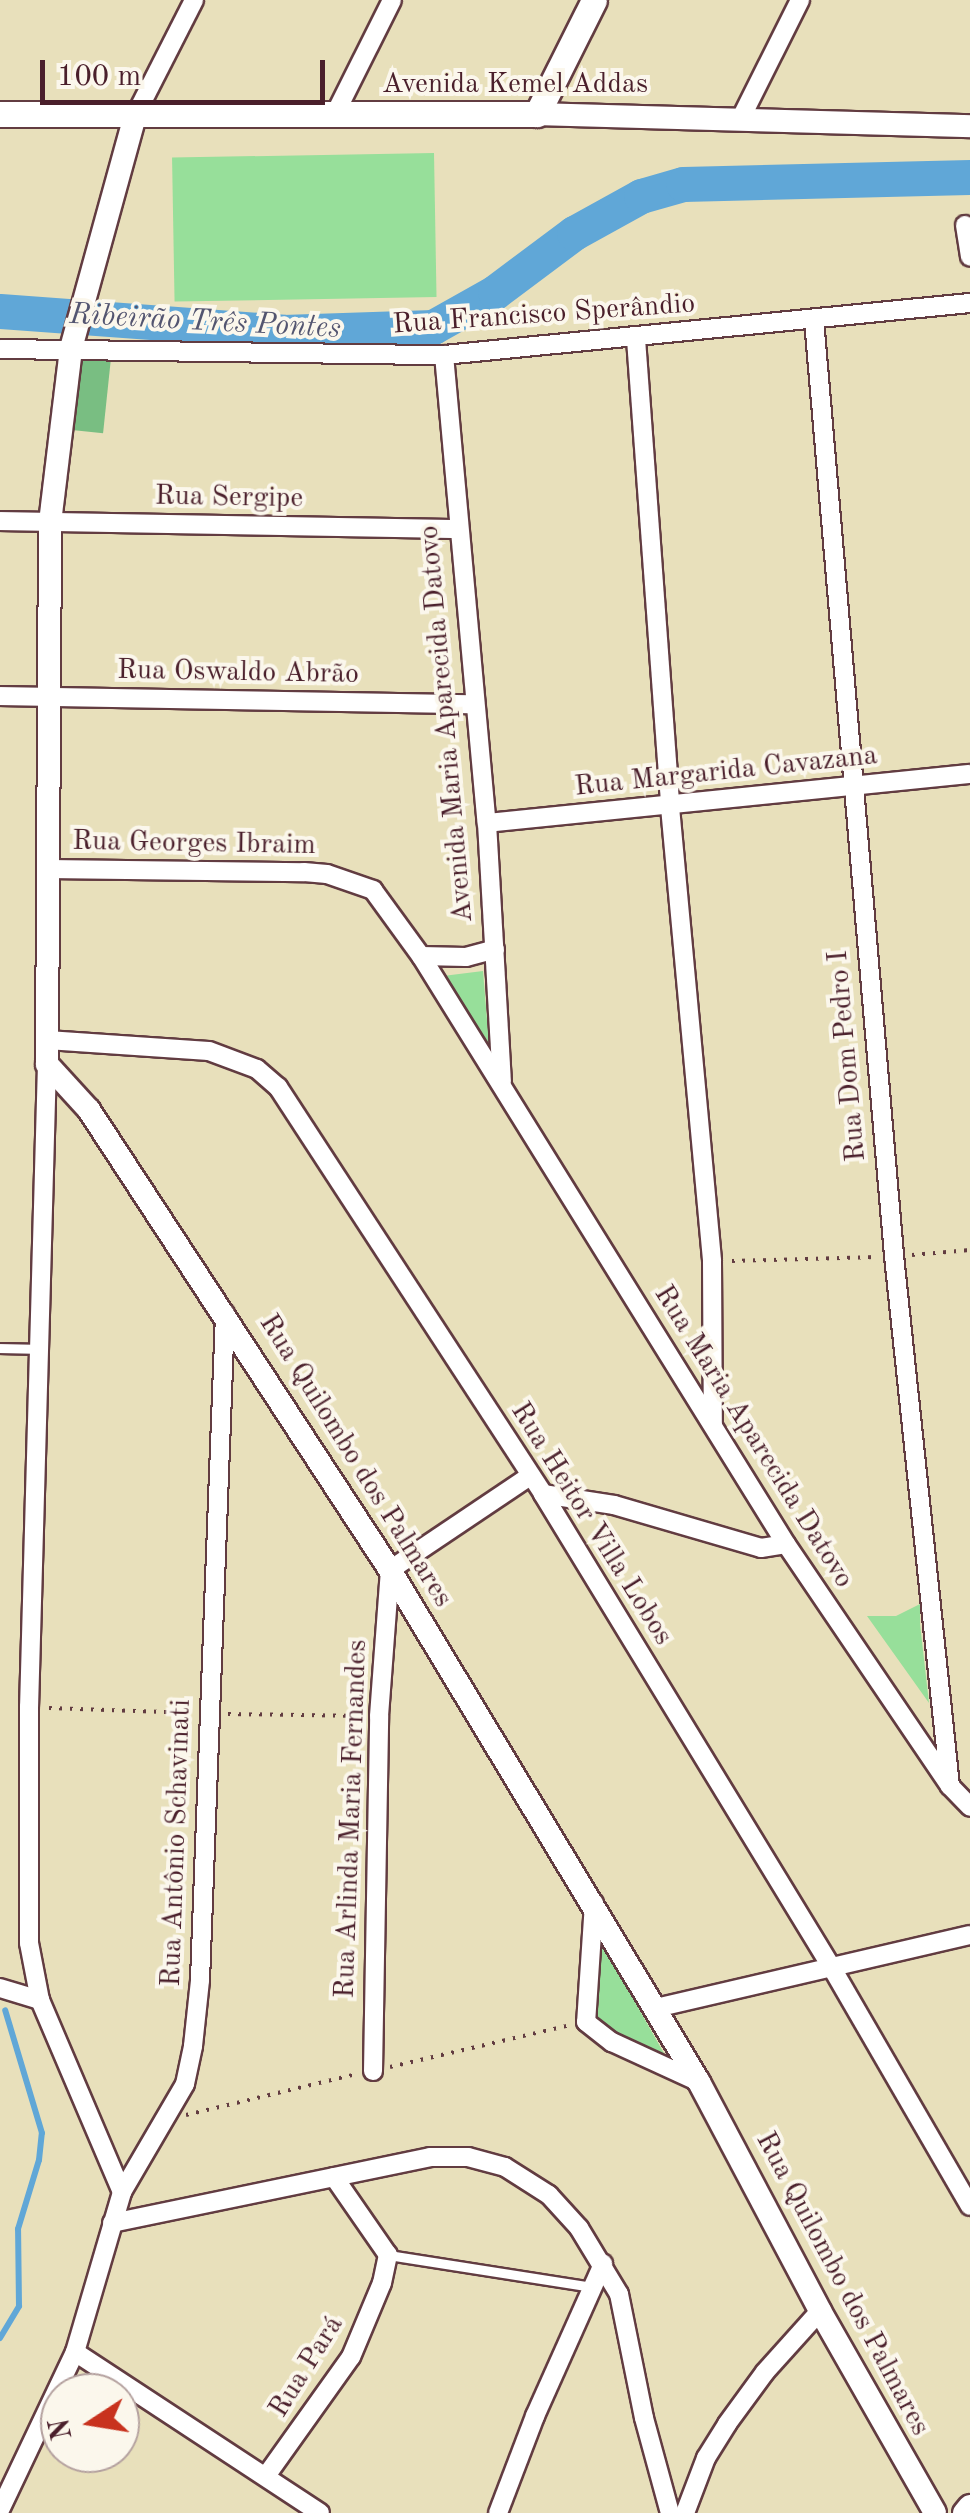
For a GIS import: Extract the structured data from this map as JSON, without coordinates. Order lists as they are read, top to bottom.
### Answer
{
  "streets": {
    "main road": ["Avenida Kemel Addas"],
    "street": [
      "Rua Francisco Sperândio",
      "Rua Sergipe",
      "Rua Oswaldo Abrão",
      "Avenida Maria Aparecida Datovo",
      "Rua Margarida Cavazana",
      "Rua Georges Ibraim",
      "Rua Dom Pedro I",
      "Rua Maria Aparecida Datovo",
      "Rua Quilombo dos Palmares",
      "Rua Heitor Villa Lobos",
      "Rua Arlinda Maria Fernandes",
      "Rua Antônio Schavinati",
      "Rua Pará"
    ]
  },
  "crossings": [
    ["Rua Francisco Sperândio", "Avenida Maria Aparecida Datovo"],
    ["Rua Francisco Sperândio", "Rua Dom Pedro I"],
    ["Rua Sergipe", "Avenida Maria Aparecida Datovo"],
    ["Rua Oswaldo Abrão", "Avenida Maria Aparecida Datovo"],
    ["Avenida Maria Aparecida Datovo", "Rua Margarida Cavazana"],
    ["Avenida Maria Aparecida Datovo", "Rua Georges Ibraim"],
    ["Avenida Maria Aparecida Datovo", "Rua Maria Aparecida Datovo"],
    ["Rua Margarida Cavazana", "Rua Dom Pedro I"],
    ["Rua Georges Ibraim", "Rua Maria Aparecida Datovo"],
    ["Rua Dom Pedro I", "Rua Maria Aparecida Datovo"],
    ["Rua Quilombo dos Palmares", "Rua Heitor Villa Lobos"],
    ["Rua Quilombo dos Palmares", "Rua Arlinda Maria Fernandes"],
    ["Rua Quilombo dos Palmares", "Rua Antônio Schavinati"]
  ],
  "water": ["Ribeirão Três Pontes"],
  "scale_bar": "100 m",
  "north": "left"
}
